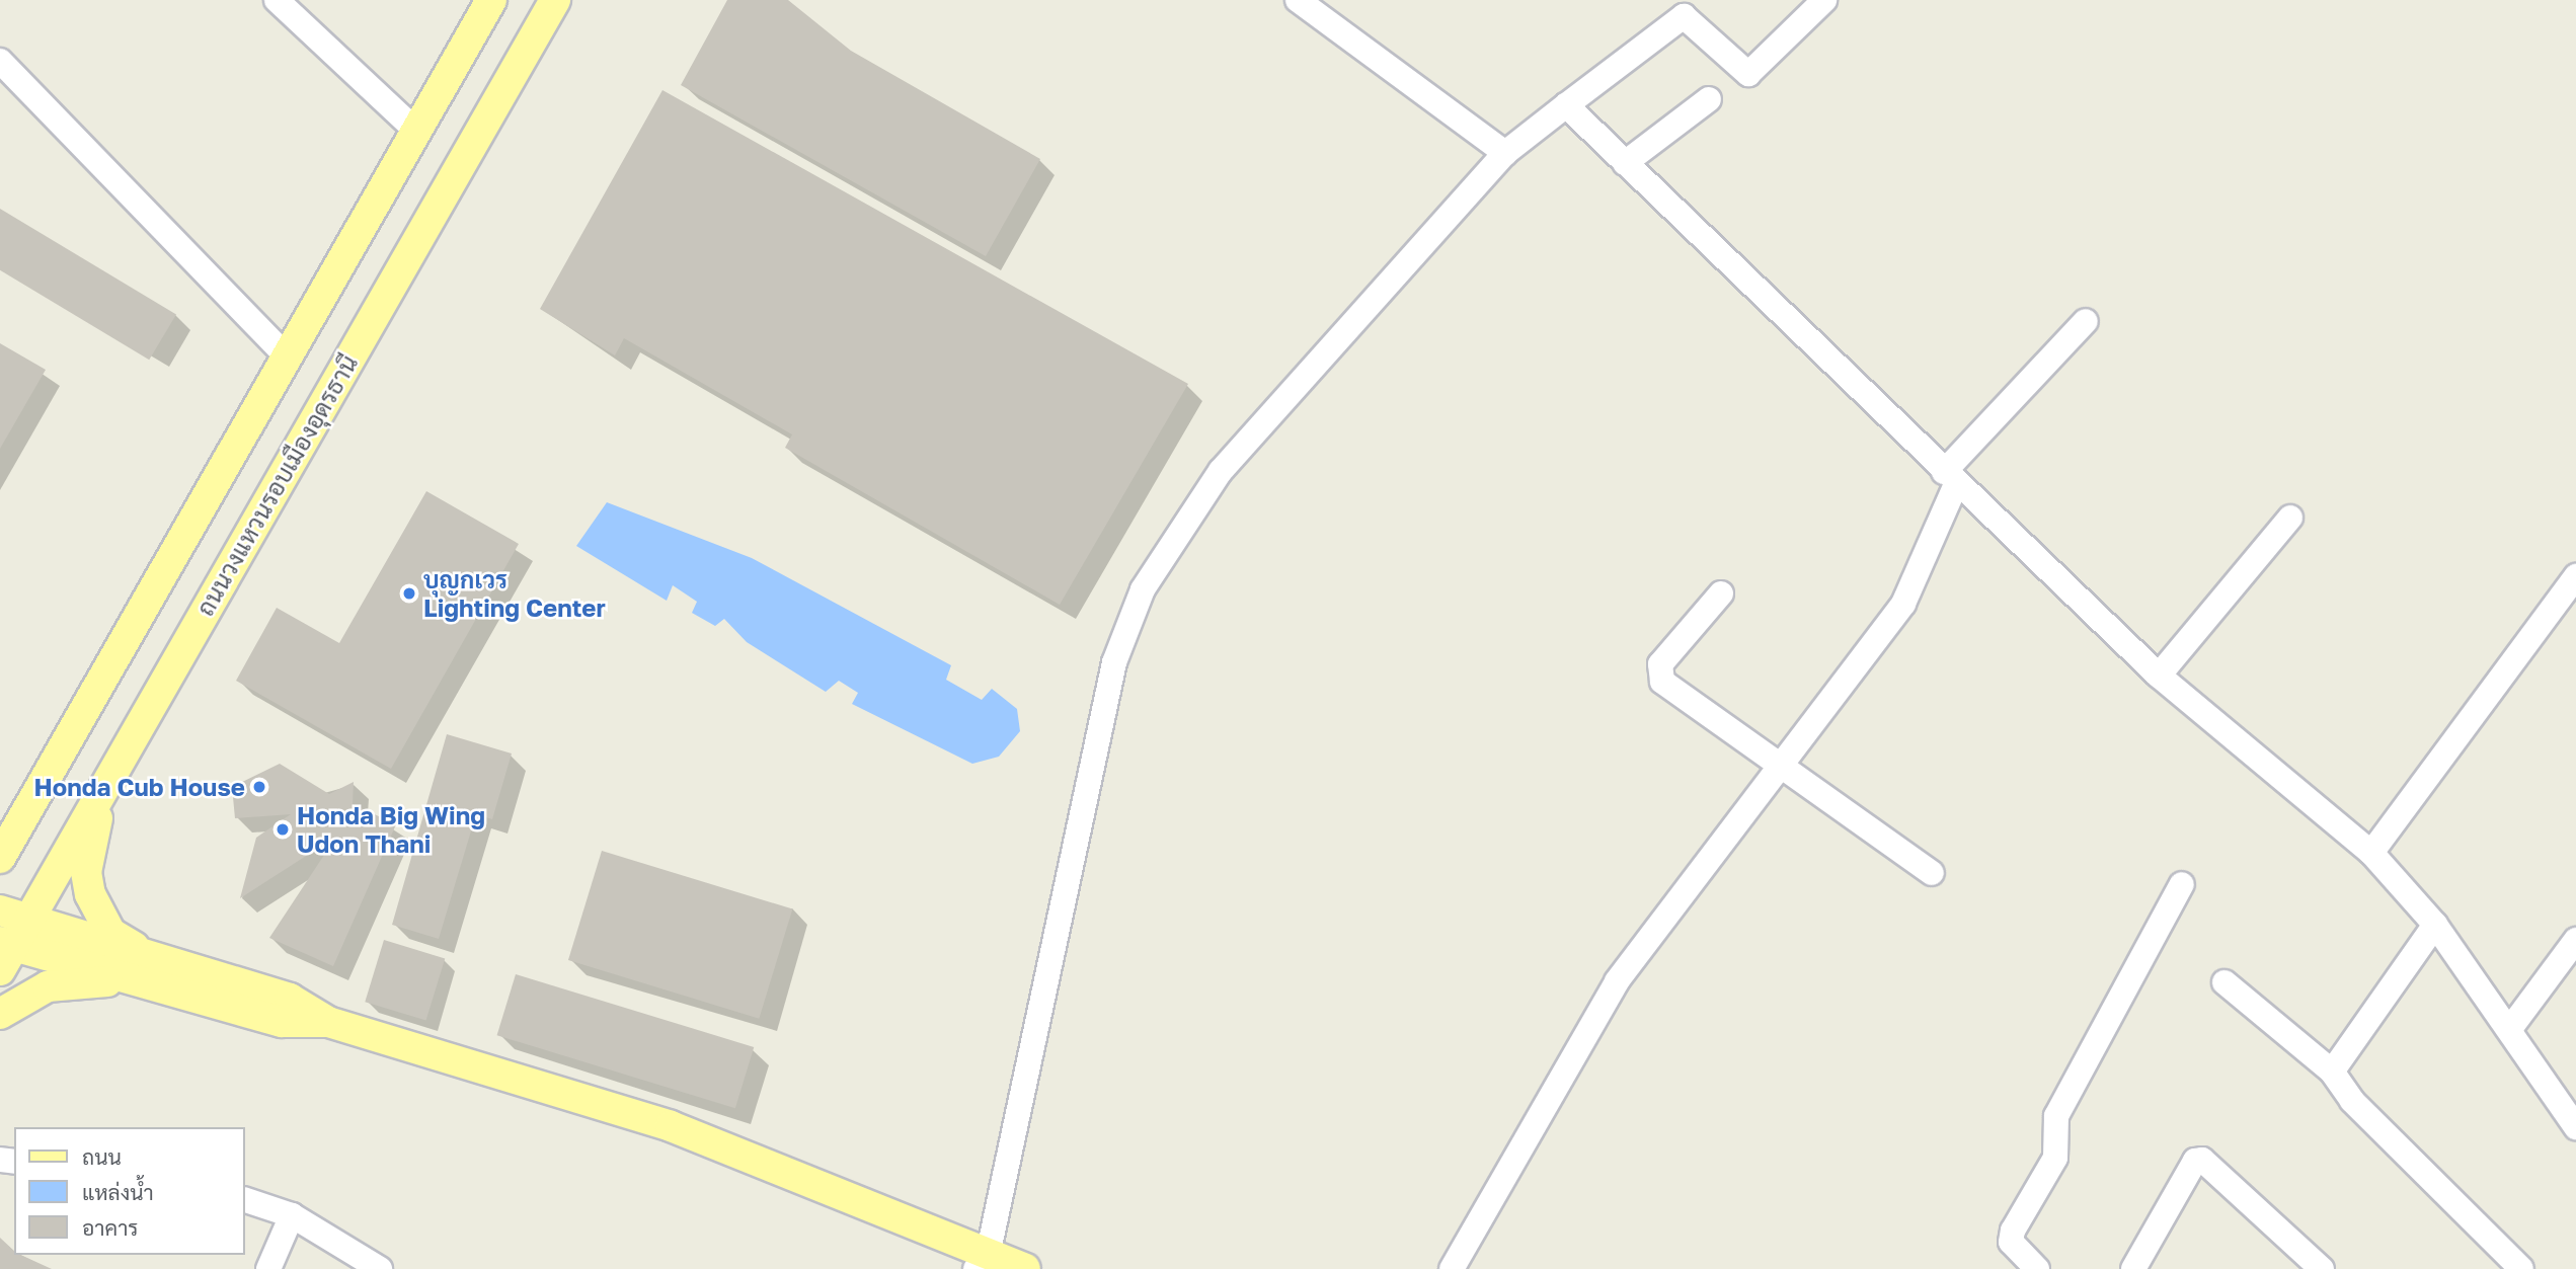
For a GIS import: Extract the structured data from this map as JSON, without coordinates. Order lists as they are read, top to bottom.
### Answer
{
  "streets": {
    "main road": ["ถนนวงแหวนรอบเมืองอุดรธานี"]
  },
  "places": ["บุญกเวร Lighting Center", "Honda Cub House", "Honda Big Wing Udon Thani"],
  "legend": ["ถนน", "แหล่งน้ำ", "อาคาร"]
}
